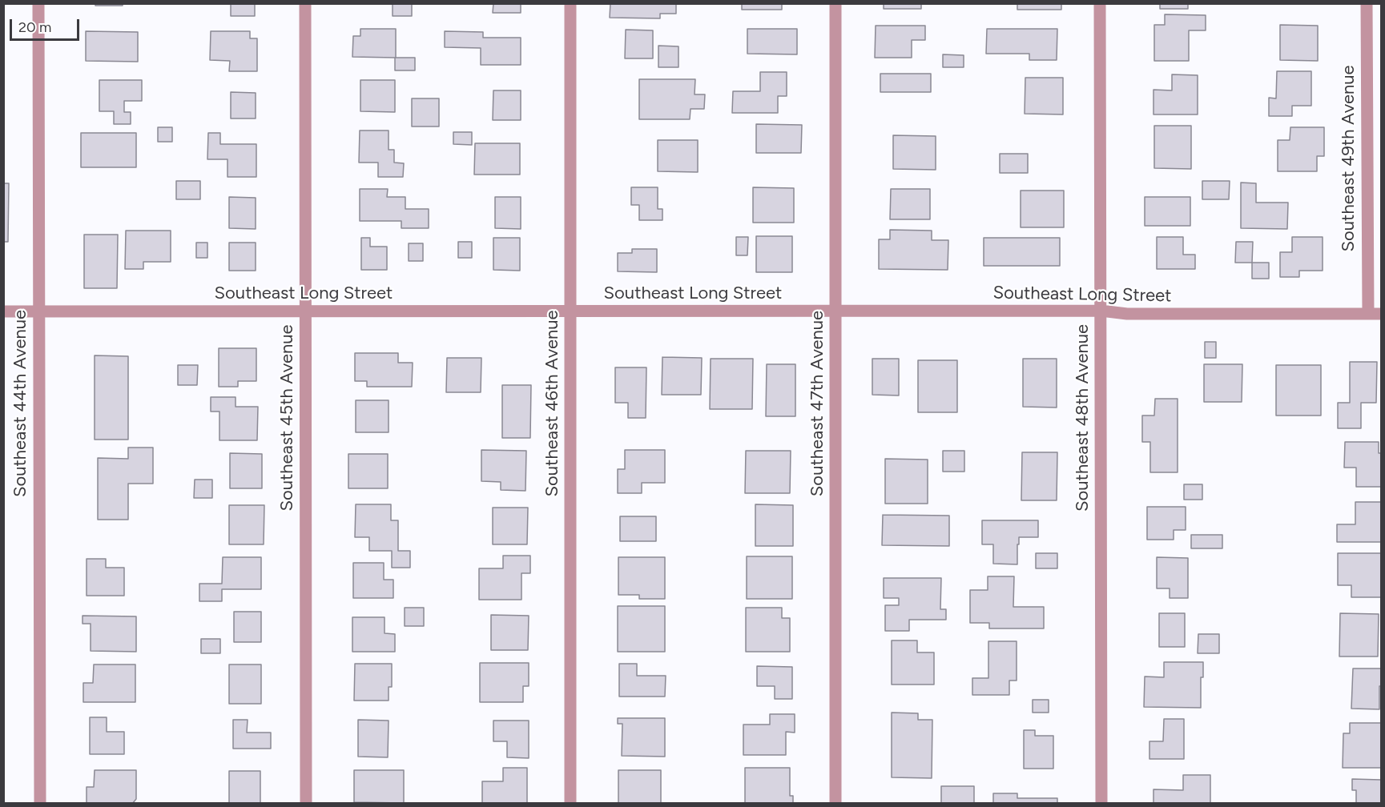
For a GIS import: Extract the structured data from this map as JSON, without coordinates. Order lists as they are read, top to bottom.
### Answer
{
  "streets": {
    "street": [
      "Southeast 49th Avenue",
      "Southeast Long Street",
      "Southeast 44th Avenue",
      "Southeast 46th Avenue",
      "Southeast 47th Avenue",
      "Southeast 45th Avenue",
      "Southeast 48th Avenue"
    ]
  },
  "crossings": [
    ["Southeast 49th Avenue", "Southeast Long Street"],
    ["Southeast Long Street", "Southeast 44th Avenue"],
    ["Southeast Long Street", "Southeast 46th Avenue"],
    ["Southeast Long Street", "Southeast 47th Avenue"],
    ["Southeast Long Street", "Southeast 45th Avenue"],
    ["Southeast Long Street", "Southeast 48th Avenue"]
  ],
  "scale_bar": "20 m"
}
